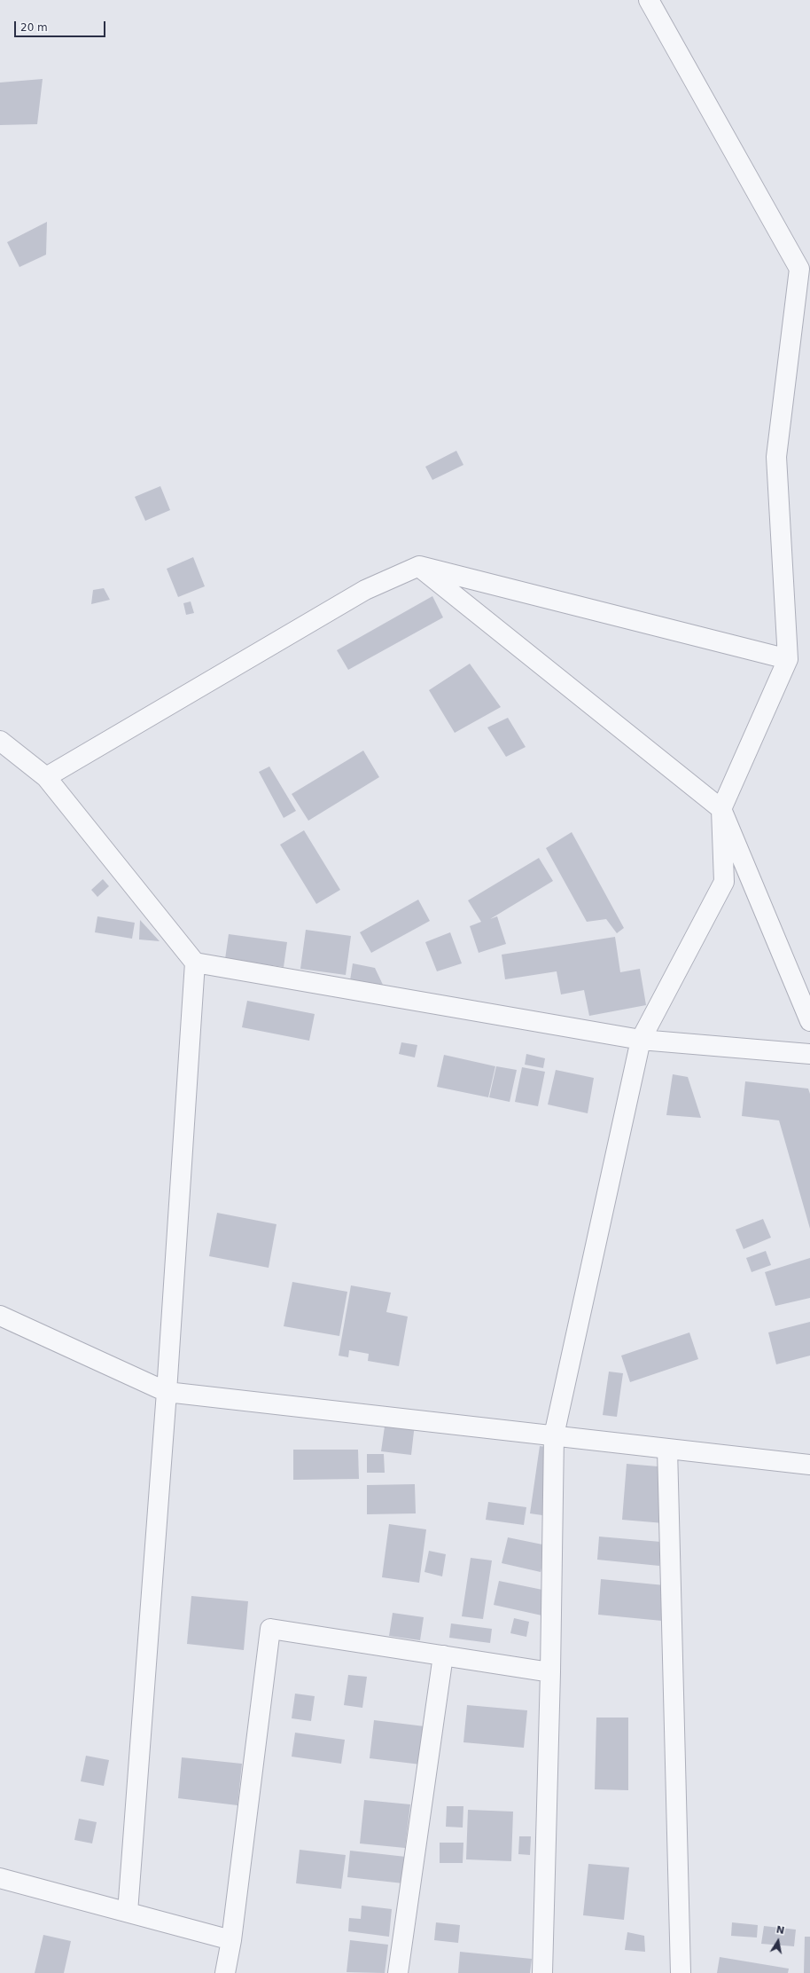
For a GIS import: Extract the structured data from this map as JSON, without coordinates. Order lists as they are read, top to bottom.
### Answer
{
  "scale_bar": "20 m",
  "north": "top"
}
